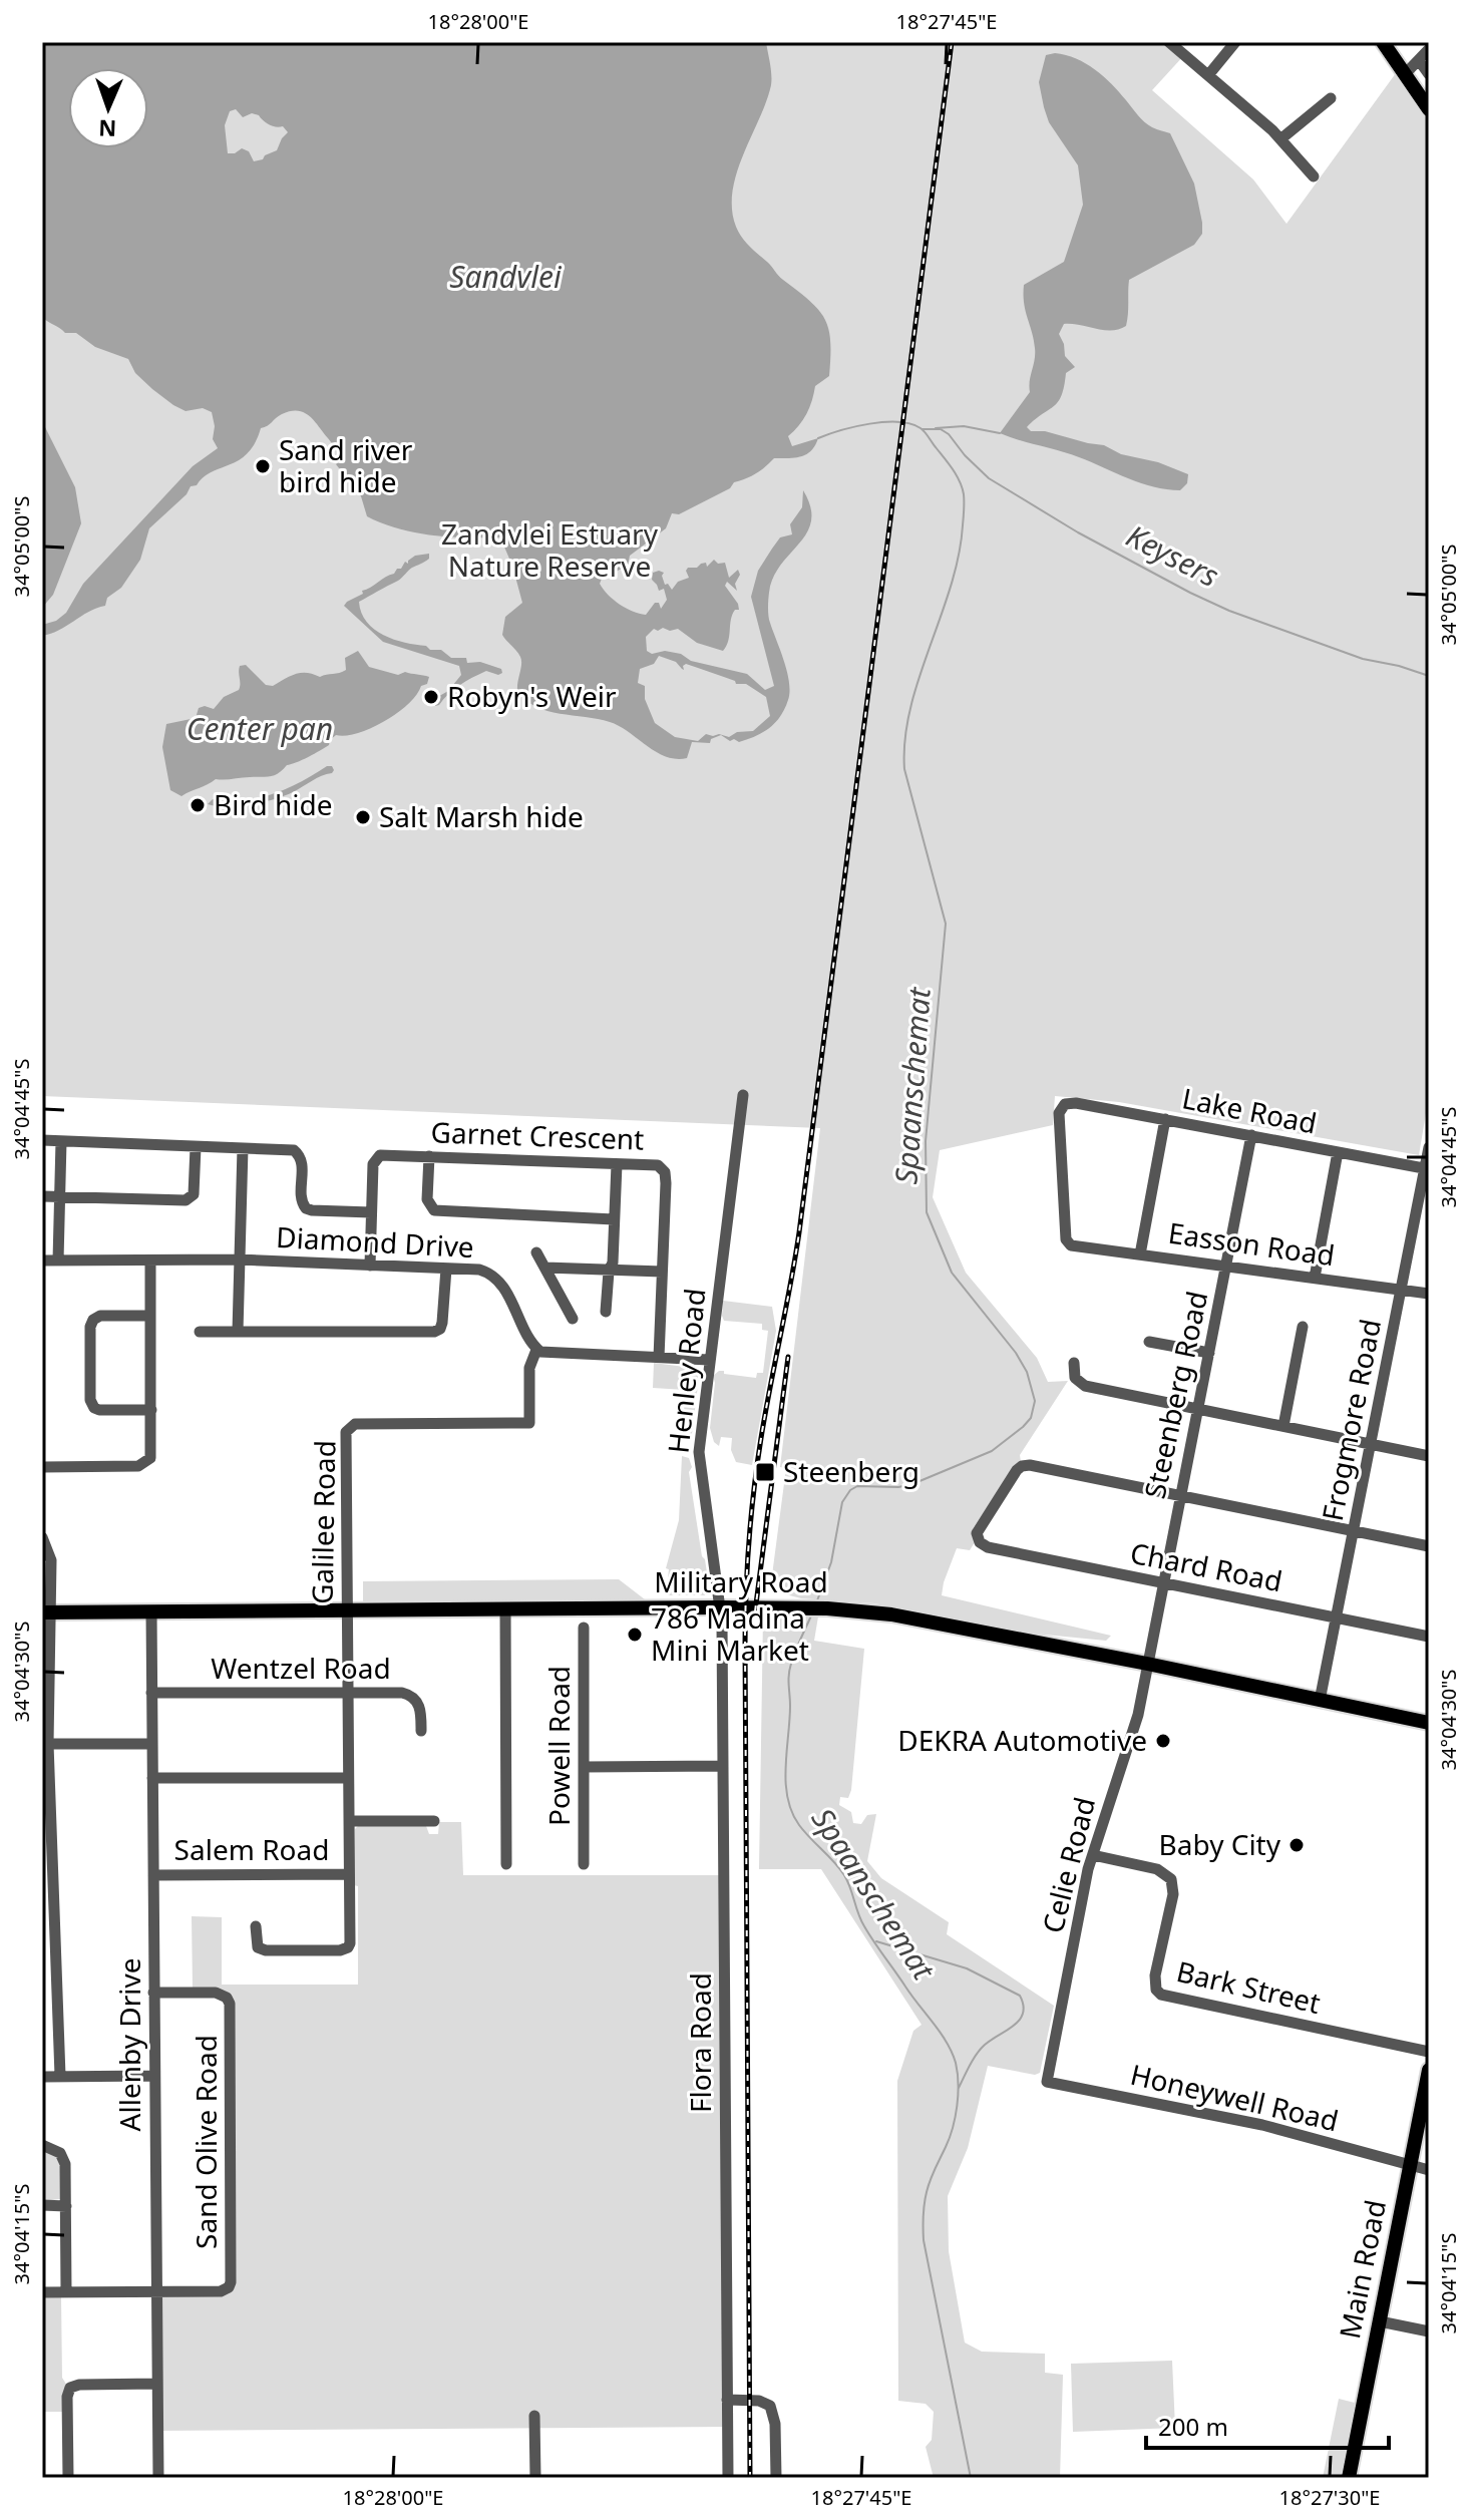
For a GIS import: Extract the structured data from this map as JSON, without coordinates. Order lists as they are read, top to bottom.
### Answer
{
  "streets": {
    "main road": ["Military Road", "Main Road"],
    "street": [
      "Lake Road",
      "Garnet Crescent",
      "Diamond Drive",
      "Easson Road",
      "Henley Road",
      "Steenberg Road",
      "Frogmore Road",
      "Galilee Road",
      "Chard Road",
      "Wentzel Road",
      "Powell Road",
      "Salem Road",
      "Celie Road",
      "Bark Street",
      "Flora Road",
      "Allenby Drive",
      "Honeywell Road",
      "Sand Olive Road"
    ]
  },
  "crossings": [
    ["Lake Road", "Easson Road"],
    ["Lake Road", "Steenberg Road"],
    ["Lake Road", "Frogmore Road"],
    ["Garnet Crescent", "Diamond Drive"],
    ["Diamond Drive", "Galilee Road"],
    ["Easson Road", "Steenberg Road"],
    ["Easson Road", "Frogmore Road"],
    ["Henley Road", "Military Road"],
    ["Henley Road", "Flora Road"],
    ["Steenberg Road", "Chard Road"],
    ["Steenberg Road", "Military Road"],
    ["Steenberg Road", "Celie Road"],
    ["Frogmore Road", "Chard Road"],
    ["Frogmore Road", "Military Road"],
    ["Galilee Road", "Military Road"],
    ["Galilee Road", "Wentzel Road"],
    ["Galilee Road", "Salem Road"],
    ["Military Road", "Celie Road"],
    ["Military Road", "Flora Road"],
    ["Military Road", "Allenby Drive"],
    ["Wentzel Road", "Allenby Drive"],
    ["Salem Road", "Allenby Drive"],
    ["Celie Road", "Bark Street"],
    ["Celie Road", "Honeywell Road"],
    ["Allenby Drive", "Sand Olive Road"],
    ["Honeywell Road", "Main Road"]
  ],
  "water": [
    "Sandvlei",
    "Keysers",
    "Center pan",
    "Spaanschemat"
  ],
  "parks": ["Zandvlei Estuary Nature Reserve"],
  "places": {
    "other": [
      "Sand river bird hide",
      "Robyn's Weir",
      "Bird hide",
      "Salt Marsh hide",
      "786 Madina Mini Market",
      "DEKRA Automotive",
      "Baby City"
    ],
    "transit": ["Steenberg"]
  },
  "scale_bar": "200 m",
  "north": "bottom",
  "coordinates": [
    "18°28'00\"E",
    "18°27'45\"E",
    "34°05'00\"S",
    "34°04'45\"S",
    "34°04'30\"S",
    "34°04'15\"S",
    "18°27'30\"E"
  ]
}
